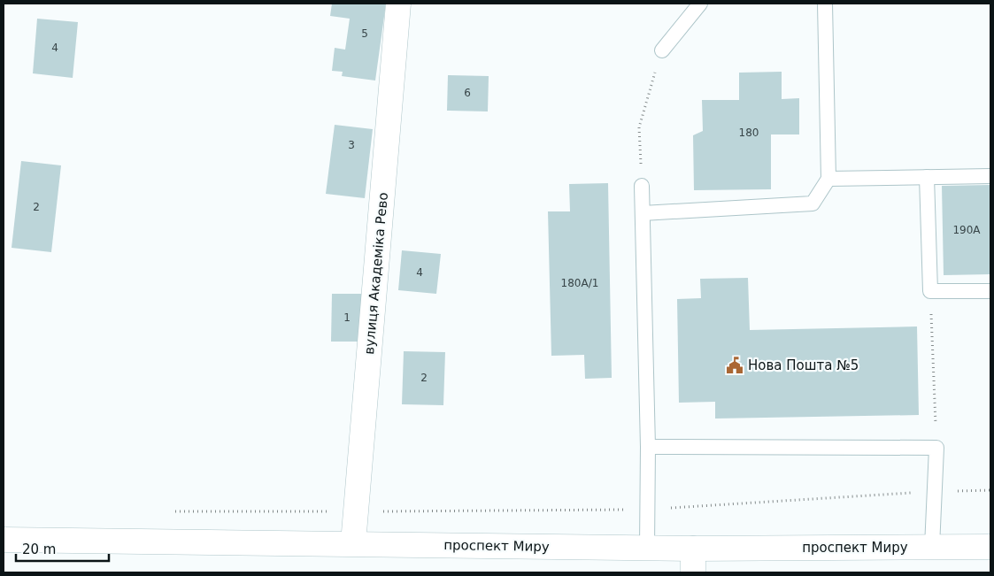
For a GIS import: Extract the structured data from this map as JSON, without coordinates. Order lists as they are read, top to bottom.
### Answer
{
  "streets": {
    "main road": ["вулиця Академіка Рево", "проспект Миру"]
  },
  "crossings": [
    ["вулиця Академіка Рево", "проспект Миру"]
  ],
  "places": {
    "public building": ["Нова Пошта №5"]
  },
  "house_numbers": [
    "5",
    "4",
    "6",
    "180",
    "3",
    "2",
    "190А",
    "4",
    "180А/1",
    "1",
    "2"
  ],
  "scale_bar": "20 m"
}
